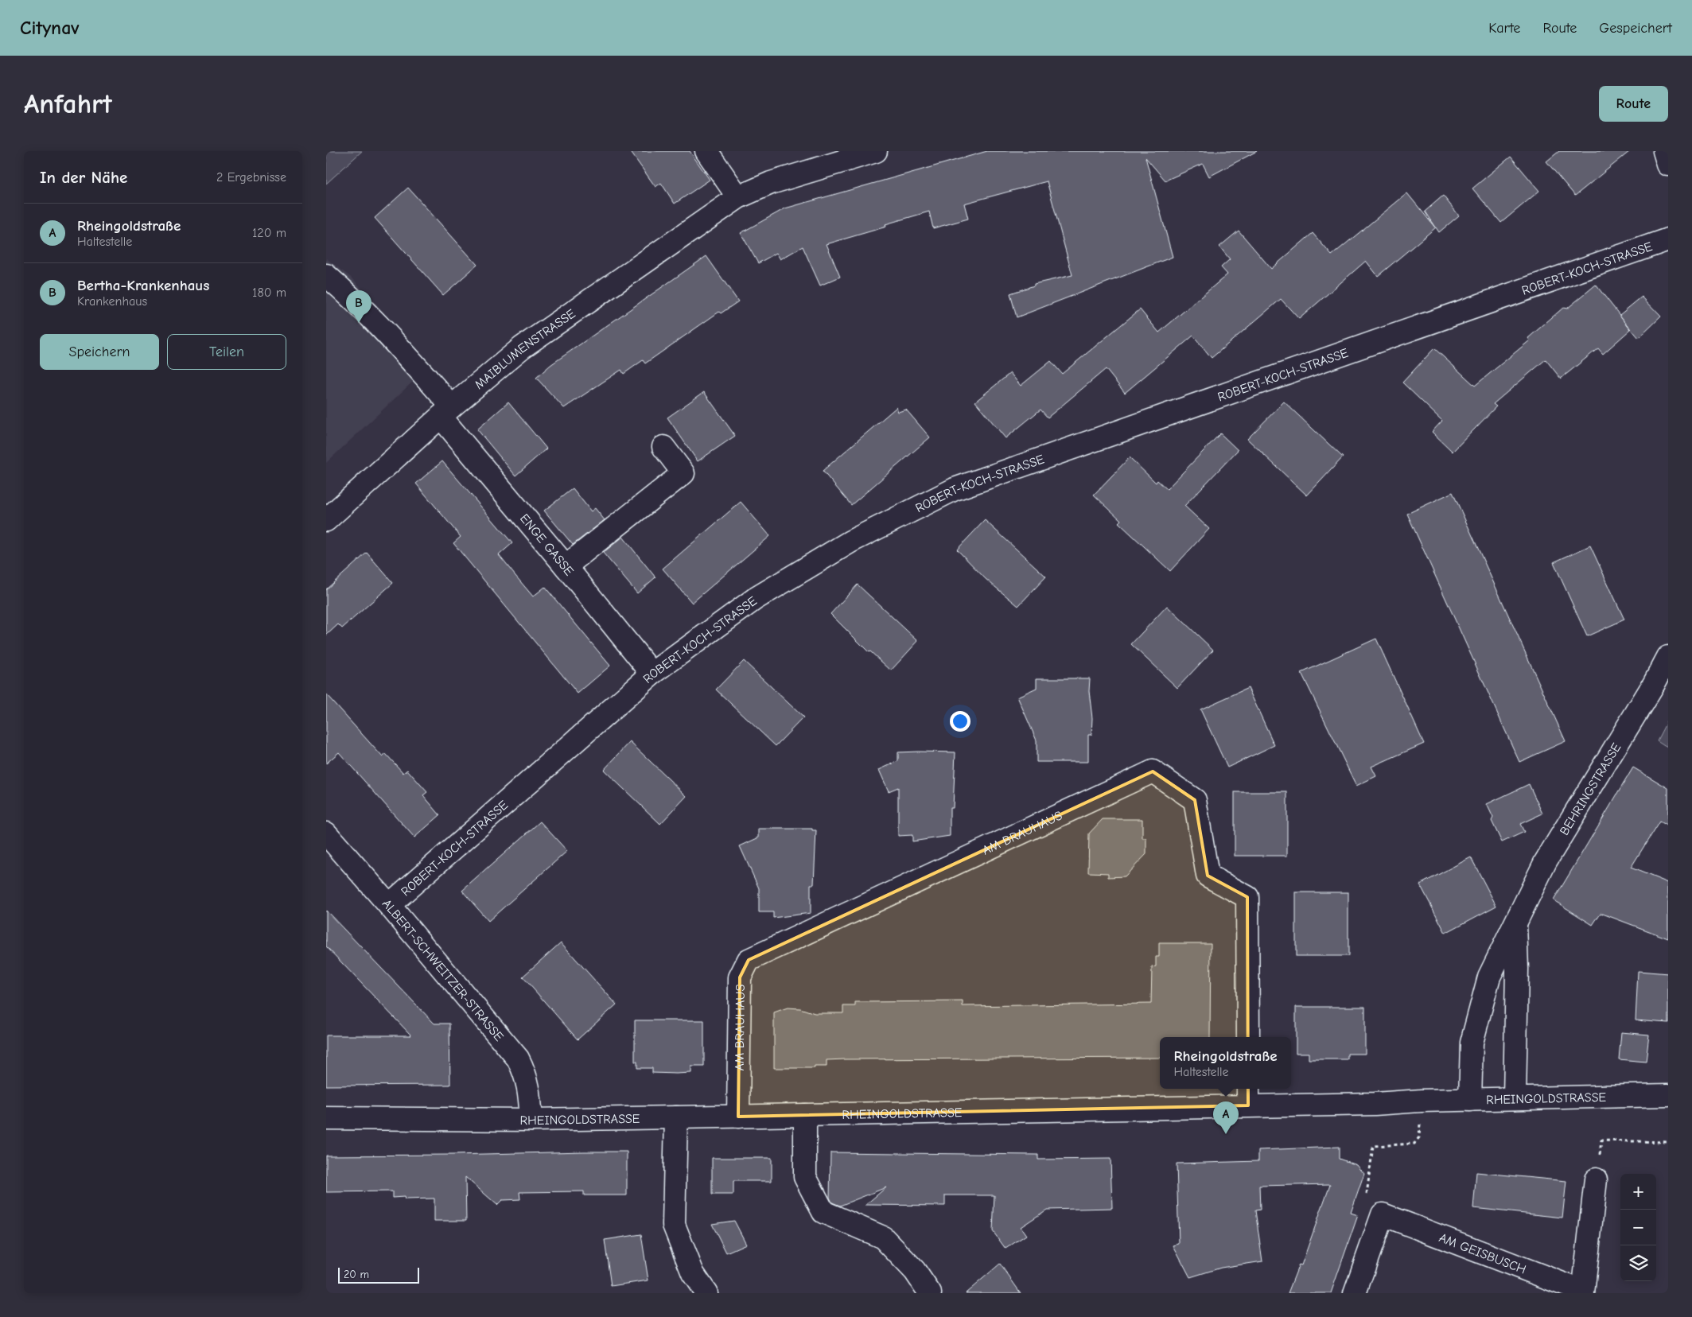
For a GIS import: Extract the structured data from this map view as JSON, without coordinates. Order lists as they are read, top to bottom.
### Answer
{
  "streets": {
    "street": [
      "ROBERT-KOCH-STRASSE",
      "MAIBLUMENSTRASSE",
      "ENGE GASSE",
      "BEHRINGSTRASSE",
      "AM BRAUHAUS",
      "ALBERT-SCHWEITZER-STRASSE",
      "RHEINGOLDSTRASSE",
      "AM GEISBUSCH"
    ]
  },
  "crossings": [
    ["ROBERT-KOCH-STRASSE", "ENGE GASSE"],
    ["ROBERT-KOCH-STRASSE", "ALBERT-SCHWEITZER-STRASSE"],
    ["MAIBLUMENSTRASSE", "ENGE GASSE"],
    ["BEHRINGSTRASSE", "RHEINGOLDSTRASSE"],
    ["AM BRAUHAUS", "RHEINGOLDSTRASSE"],
    ["ALBERT-SCHWEITZER-STRASSE", "RHEINGOLDSTRASSE"]
  ],
  "scale_bar": "20 m",
  "page": {
    "header": "Citynav",
    "nav": ["Karte", "Route", "Gespeichert"],
    "buttons": [
      "Route",
      ["Speichern", "Teilen"]
    ],
    "title": "Anfahrt",
    "heading": ["In der Nähe", "2 Ergebnisse"],
    "list": [
      {
        "mark": "A",
        "name": "Rheingoldstraße",
        "note": "Haltestelle",
        "value": "120 m"
      },
      {
        "mark": "B",
        "name": "Bertha-Krankenhaus",
        "note": "Krankenhaus",
        "value": "180 m"
      }
    ],
    "pins": ["B", "A"],
    "popup": ["Rheingoldstraße", "Haltestelle"],
    "map_buttons": ["+", "−"],
    "scale": "20 m"
  }
}
